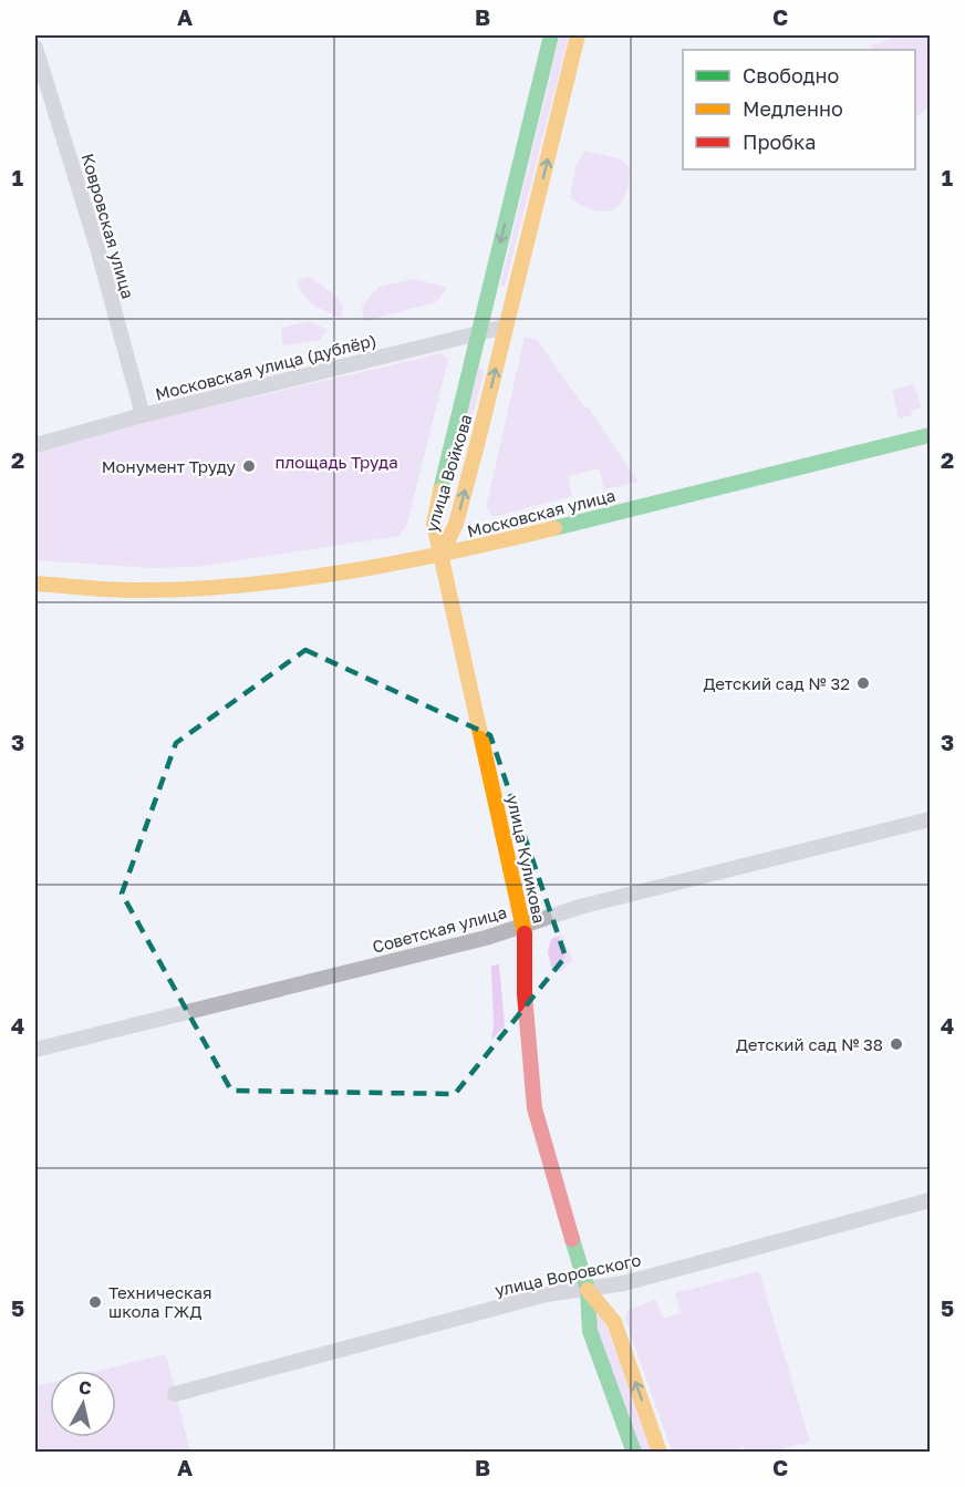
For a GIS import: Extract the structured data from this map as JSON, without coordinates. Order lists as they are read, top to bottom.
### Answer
{
  "streets": {
    "main road": ["улица Войкова", "Московская улица", "улица Куликова"],
    "street": [
      "Ковровская улица",
      "Московская улица (дублёр)",
      "Советская улица",
      "улица Воровского"
    ]
  },
  "crossings": [
    ["Ковровская улица", "Московская улица (дублёр)"],
    ["Московская улица (дублёр)", "улица Войкова"],
    ["улица Войкова", "Московская улица"],
    ["улица Войкова", "улица Куликова"],
    ["Московская улица", "улица Куликова"],
    ["улица Куликова", "Советская улица"],
    ["улица Куликова", "улица Воровского"]
  ],
  "parks": ["площадь Труда"],
  "places": [
    "Монумент Труду",
    "Детский сад № 32",
    "Детский сад № 38",
    "Техническая школа ГЖД"
  ],
  "legend": ["Свободно", "Медленно", "Пробка"],
  "north": "top",
  "grid": {
    "columns": ["A", "B", "C"],
    "rows": [
      "1",
      "2",
      "3",
      "4",
      "5"
    ]
  }
}
